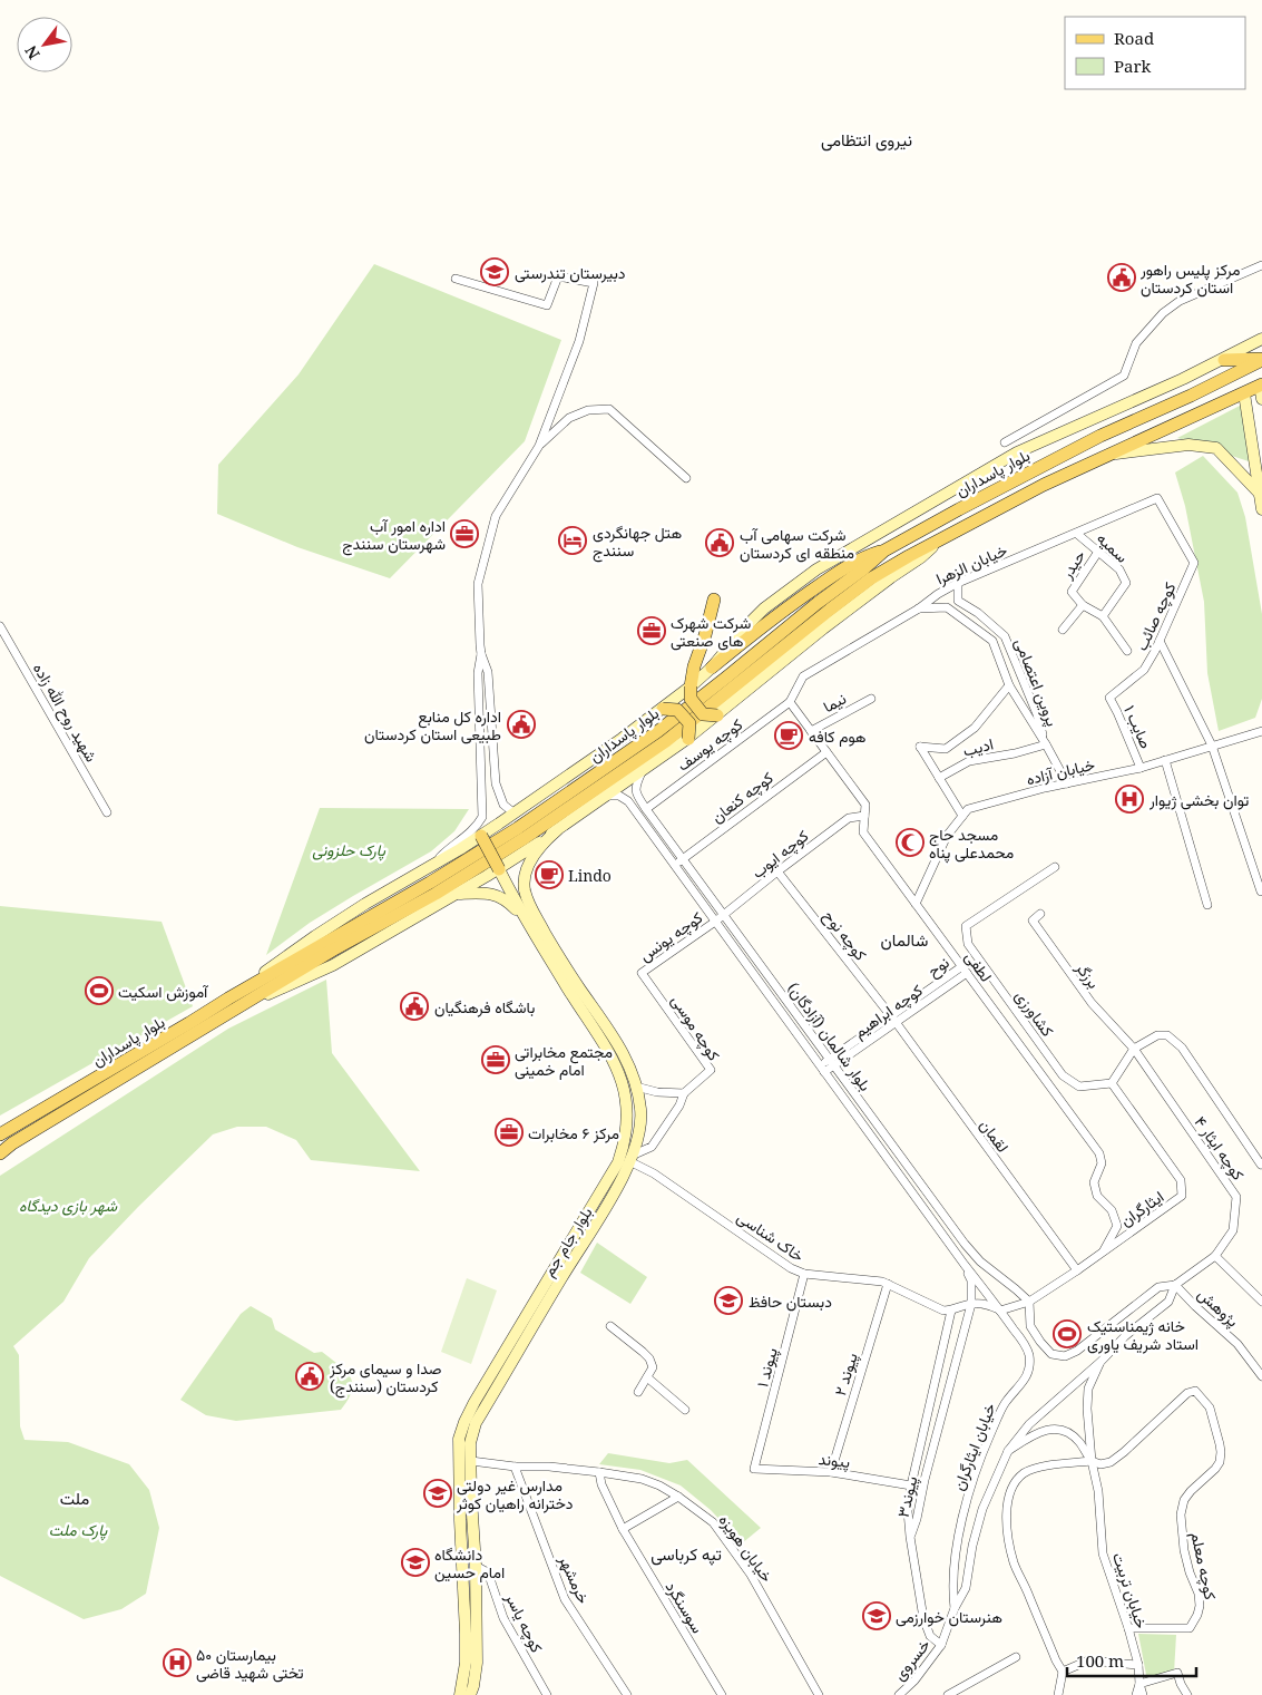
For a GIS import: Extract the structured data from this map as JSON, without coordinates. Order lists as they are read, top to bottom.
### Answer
{
  "streets": {
    "main road": ["بلوار پاسداران", "بلوار جام جم"],
    "street": [
      "سمیه",
      "خیابان الزهرا",
      "حیدر",
      "کوچه صائب",
      "پروین اعتصامی",
      "نیما",
      "شهید روح الله زاده",
      "صایب ۱",
      "کوچه یوسف",
      "ادیب",
      "خیابان آزاده",
      "کوچه کنعان",
      "کوچه ایوب",
      "کوچه نوح",
      "کوچه یونس",
      "لطفی",
      "برزگر",
      "کوچه ابراهیم",
      "کشاورزی",
      "کوچه موسی",
      "بلوار شالمان (آزادگان)",
      "لقمان",
      "کوچه ایثار ۴",
      "ایثارگران",
      "خاک شناسی",
      "پژوهش",
      "پیوند ۱",
      "پیوند ۲",
      "خیابان ایثارگران",
      "پیوند",
      "پیوند۳",
      "خیابان هویزه",
      "کوچه معلم",
      "خرمشهر",
      "خیابان تربیت",
      "سوسنگرد",
      "کوچه یاسر",
      "خسروی"
    ]
  },
  "crossings": [
    ["سمیه", "خیابان الزهرا"],
    ["سمیه", "حیدر"],
    ["خیابان الزهرا", "کوچه صائب"],
    ["خیابان الزهرا", "پروین اعتصامی"],
    ["خیابان الزهرا", "کوچه یوسف"],
    ["خیابان الزهرا", "لطفی"],
    ["کوچه صائب", "صایب ۱"],
    ["پروین اعتصامی", "ادیب"],
    ["نیما", "لطفی"],
    ["صایب ۱", "خیابان آزاده"],
    ["کوچه یوسف", "لطفی"],
    ["کوچه یوسف", "بلوار شالمان (آزادگان)"],
    ["خیابان آزاده", "لطفی"],
    ["کوچه کنعان", "لطفی"],
    ["کوچه کنعان", "بلوار شالمان (آزادگان)"],
    ["کوچه ایوب", "کوچه نوح"],
    ["کوچه ایوب", "کوچه یونس"],
    ["کوچه ایوب", "لطفی"],
    ["کوچه ایوب", "بلوار شالمان (آزادگان)"],
    ["کوچه نوح", "کوچه ابراهیم"],
    ["کوچه نوح", "لقمان"],
    ["کوچه یونس", "کوچه موسی"],
    ["کوچه یونس", "بلوار شالمان (آزادگان)"],
    ["لطفی", "کوچه ابراهیم"],
    ["لطفی", "ایثارگران"],
    ["برزگر", "کوچه ایثار ۴"],
    ["کوچه ابراهیم", "بلوار شالمان (آزادگان)"],
    ["کوچه ابراهیم", "لقمان"],
    ["کشاورزی", "ایثارگران"],
    ["بلوار شالمان (آزادگان)", "ایثارگران"],
    ["بلوار شالمان (آزادگان)", "خیابان ایثارگران"],
    ["بلوار شالمان (آزادگان)", "پیوند۳"],
    ["لقمان", "ایثارگران"],
    ["کوچه ایثار ۴", "پژوهش"],
    ["ایثارگران", "خیابان ایثارگران"],
    ["خاک شناسی", "بلوار جام جم"],
    ["خاک شناسی", "پیوند ۱"],
    ["خاک شناسی", "پیوند ۲"],
    ["خاک شناسی", "پیوند۳"],
    ["بلوار جام جم", "خیابان هویزه"],
    ["بلوار جام جم", "کوچه یاسر"],
    ["پیوند ۱", "پیوند"],
    ["پیوند ۲", "پیوند"],
    ["خیابان ایثارگران", "خسروی"],
    ["پیوند", "پیوند۳"],
    ["خیابان هویزه", "خرمشهر"],
    ["خیابان هویزه", "سوسنگرد"],
    ["کوچه معلم", "خیابان تربیت"],
    ["خیابان تربیت", "خسروی"]
  ],
  "districts": [
    "نیروی انتظامی",
    "شالمان",
    "ملت",
    "تپه کرباسی"
  ],
  "parks": ["پارک حلزونی", "شهر بازی دیدگاه", "پارک ملت"],
  "places": {
    "school or university": [
      "دبیرستان تندرستی",
      "دبستان حافظ",
      "مدارس غیر دولتی دخترانه راهیان کوثر",
      "دانشگاه امام حسین",
      "هنرستان خوارزمی"
    ],
    "public building": [
      "مرکز پلیس راهور استان کردستان",
      "شرکت سهامی آب منطقه ای کردستان",
      "اداره کل منابع طبیعی استان کردستان",
      "باشگاه فرهنگیان",
      "صدا و سیمای مرکز کردستان (سنندج)"
    ],
    "office": [
      "اداره امور آب شهرستان سنندج",
      "شرکت شهرک های صنعتی",
      "مجتمع مخابراتی امام خمینی",
      "مرکز ۶ مخابرات"
    ],
    "hotel": ["هتل جهانگردی سنندج"],
    "cafe": ["هوم کافه", "Lindo"],
    "hospital": ["توان بخشی ژیوار", "بیمارستان ۵۰ تختی شهید قاضی"],
    "mosque": ["مسجد حاج محمدعلی پناه"],
    "sports": ["آموزش اسکیت", "خانه ژیمناستیک استاد شریف یاوری"]
  },
  "legend": ["Road", "Park"],
  "scale_bar": "100 m",
  "north": "bottom left"
}
